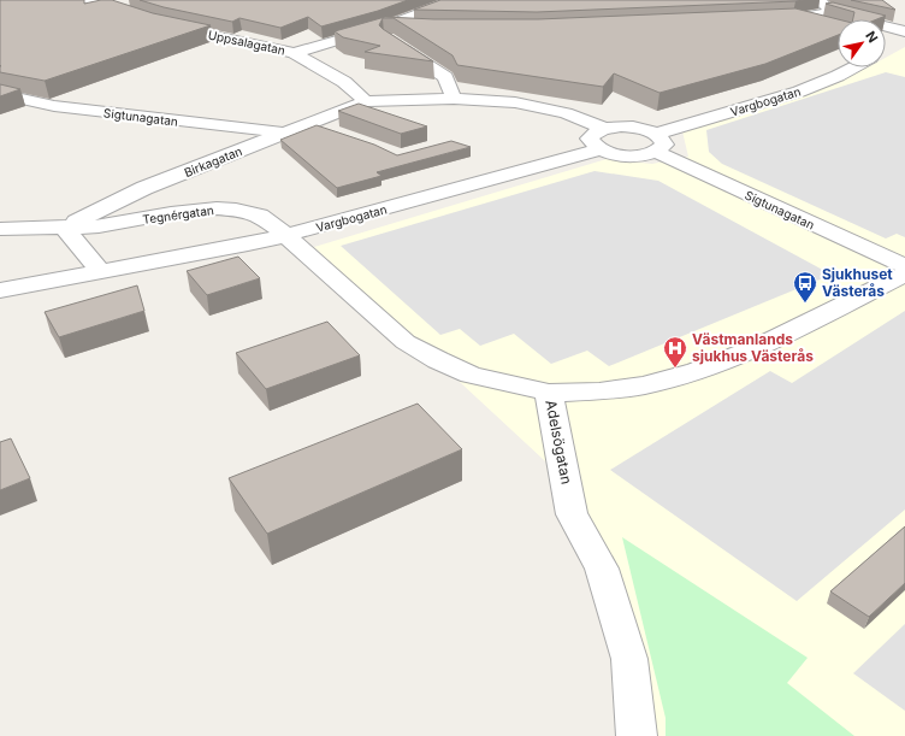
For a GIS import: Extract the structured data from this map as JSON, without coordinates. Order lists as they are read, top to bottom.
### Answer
{
  "streets": {
    "street": [
      "Uppsalagatan",
      "Vargbogatan",
      "Sigtunagatan",
      "Birkagatan",
      "Tegnérgatan",
      "Adelsögatan"
    ]
  },
  "crossings": [
    ["Uppsalagatan", "Birkagatan"],
    ["Vargbogatan", "Sigtunagatan"],
    ["Vargbogatan", "Tegnérgatan"],
    ["Vargbogatan", "Adelsögatan"],
    ["Sigtunagatan", "Birkagatan"],
    ["Birkagatan", "Tegnérgatan"],
    ["Tegnérgatan", "Adelsögatan"]
  ],
  "places": {
    "bus stop": ["Sjukhuset Västerås"],
    "hospital": ["Västmanlands sjukhus Västerås"]
  },
  "north": "top right"
}
